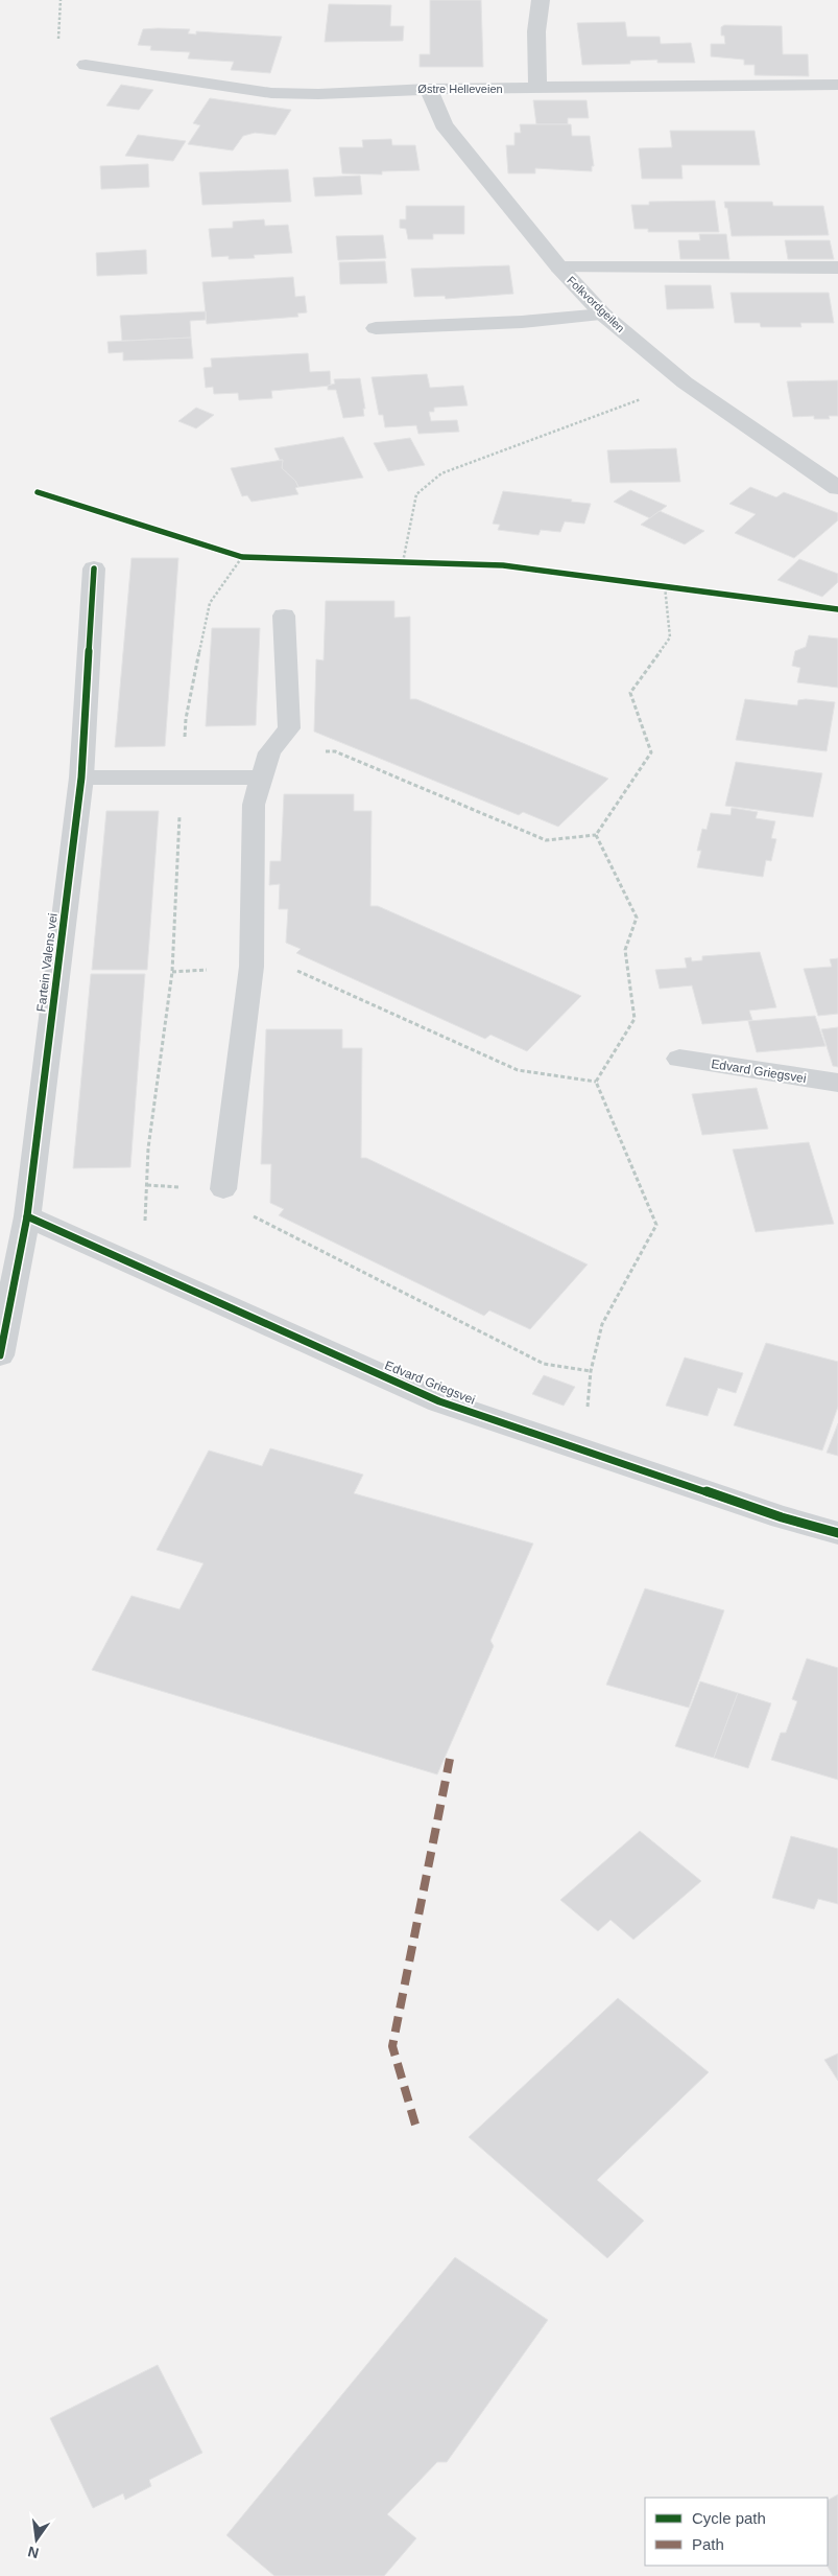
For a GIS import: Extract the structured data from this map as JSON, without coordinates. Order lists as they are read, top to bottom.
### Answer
{
  "streets": {
    "street": [
      "Østre Helleveien",
      "Folkvordgeilen",
      "Fartein Valens vei",
      "Edvard Griegsvei"
    ]
  },
  "crossings": [
    ["Østre Helleveien", "Folkvordgeilen"],
    ["Fartein Valens vei", "Edvard Griegsvei"]
  ],
  "legend": ["Cycle path", "Path"],
  "north": "bottom"
}
